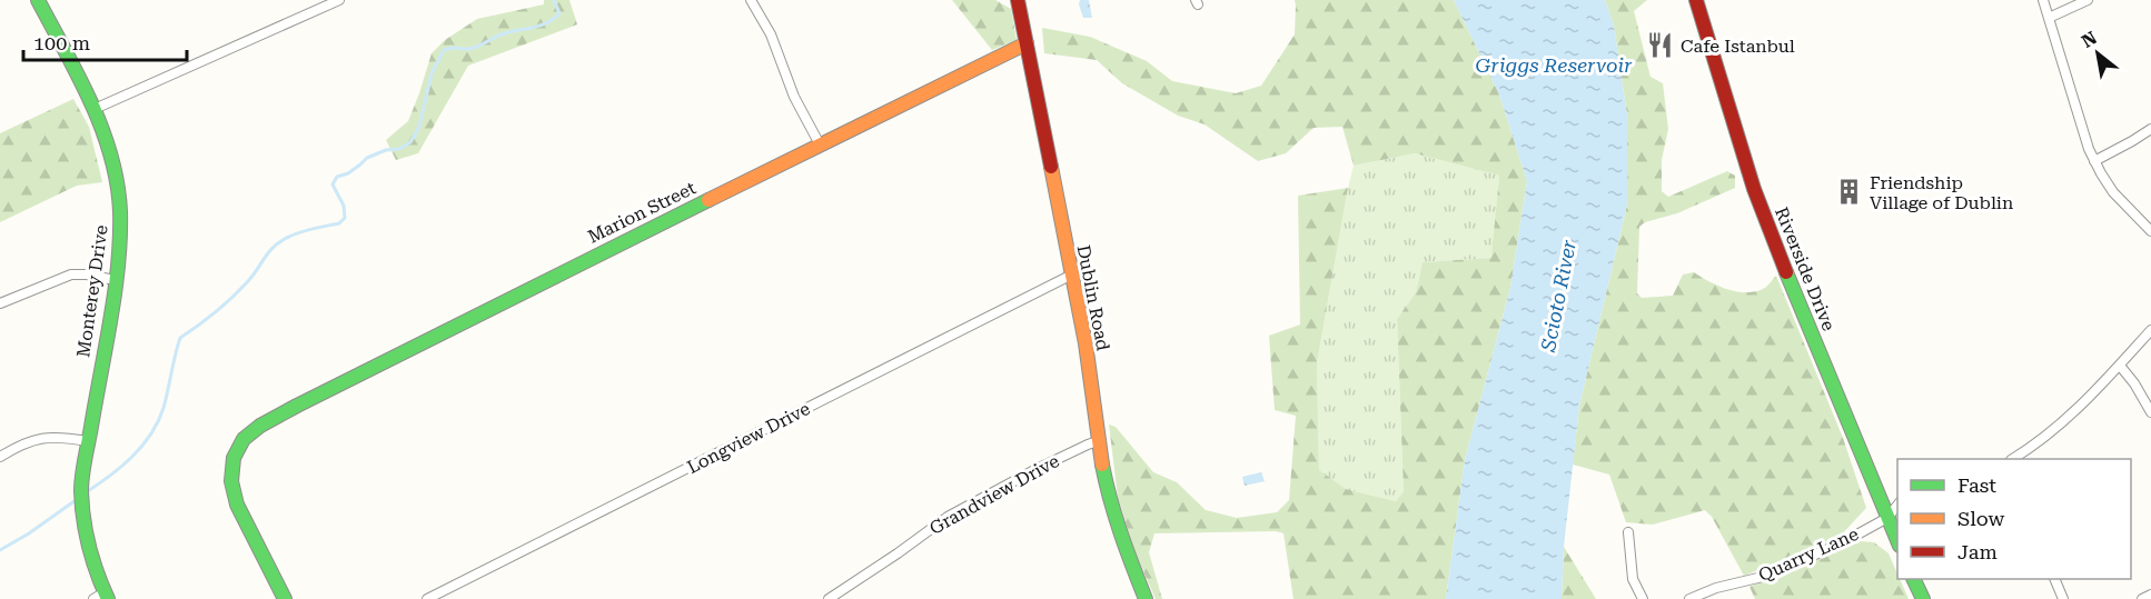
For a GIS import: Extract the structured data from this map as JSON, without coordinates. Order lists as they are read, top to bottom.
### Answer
{
  "streets": {
    "street": [
      "Marion Street",
      "Riverside Drive",
      "Monterey Drive",
      "Dublin Road",
      "Longview Drive",
      "Grandview Drive",
      "Quarry Lane"
    ]
  },
  "crossings": [
    ["Marion Street", "Dublin Road"],
    ["Riverside Drive", "Quarry Lane"],
    ["Dublin Road", "Longview Drive"],
    ["Dublin Road", "Grandview Drive"]
  ],
  "water": ["Griggs Reservoir", "Scioto River"],
  "places": {
    "restaurant": ["Cafe Istanbul"],
    "building": ["Friendship Village of Dublin"]
  },
  "legend": ["Fast", "Slow", "Jam"],
  "scale_bar": "100 m",
  "north": "top left"
}
